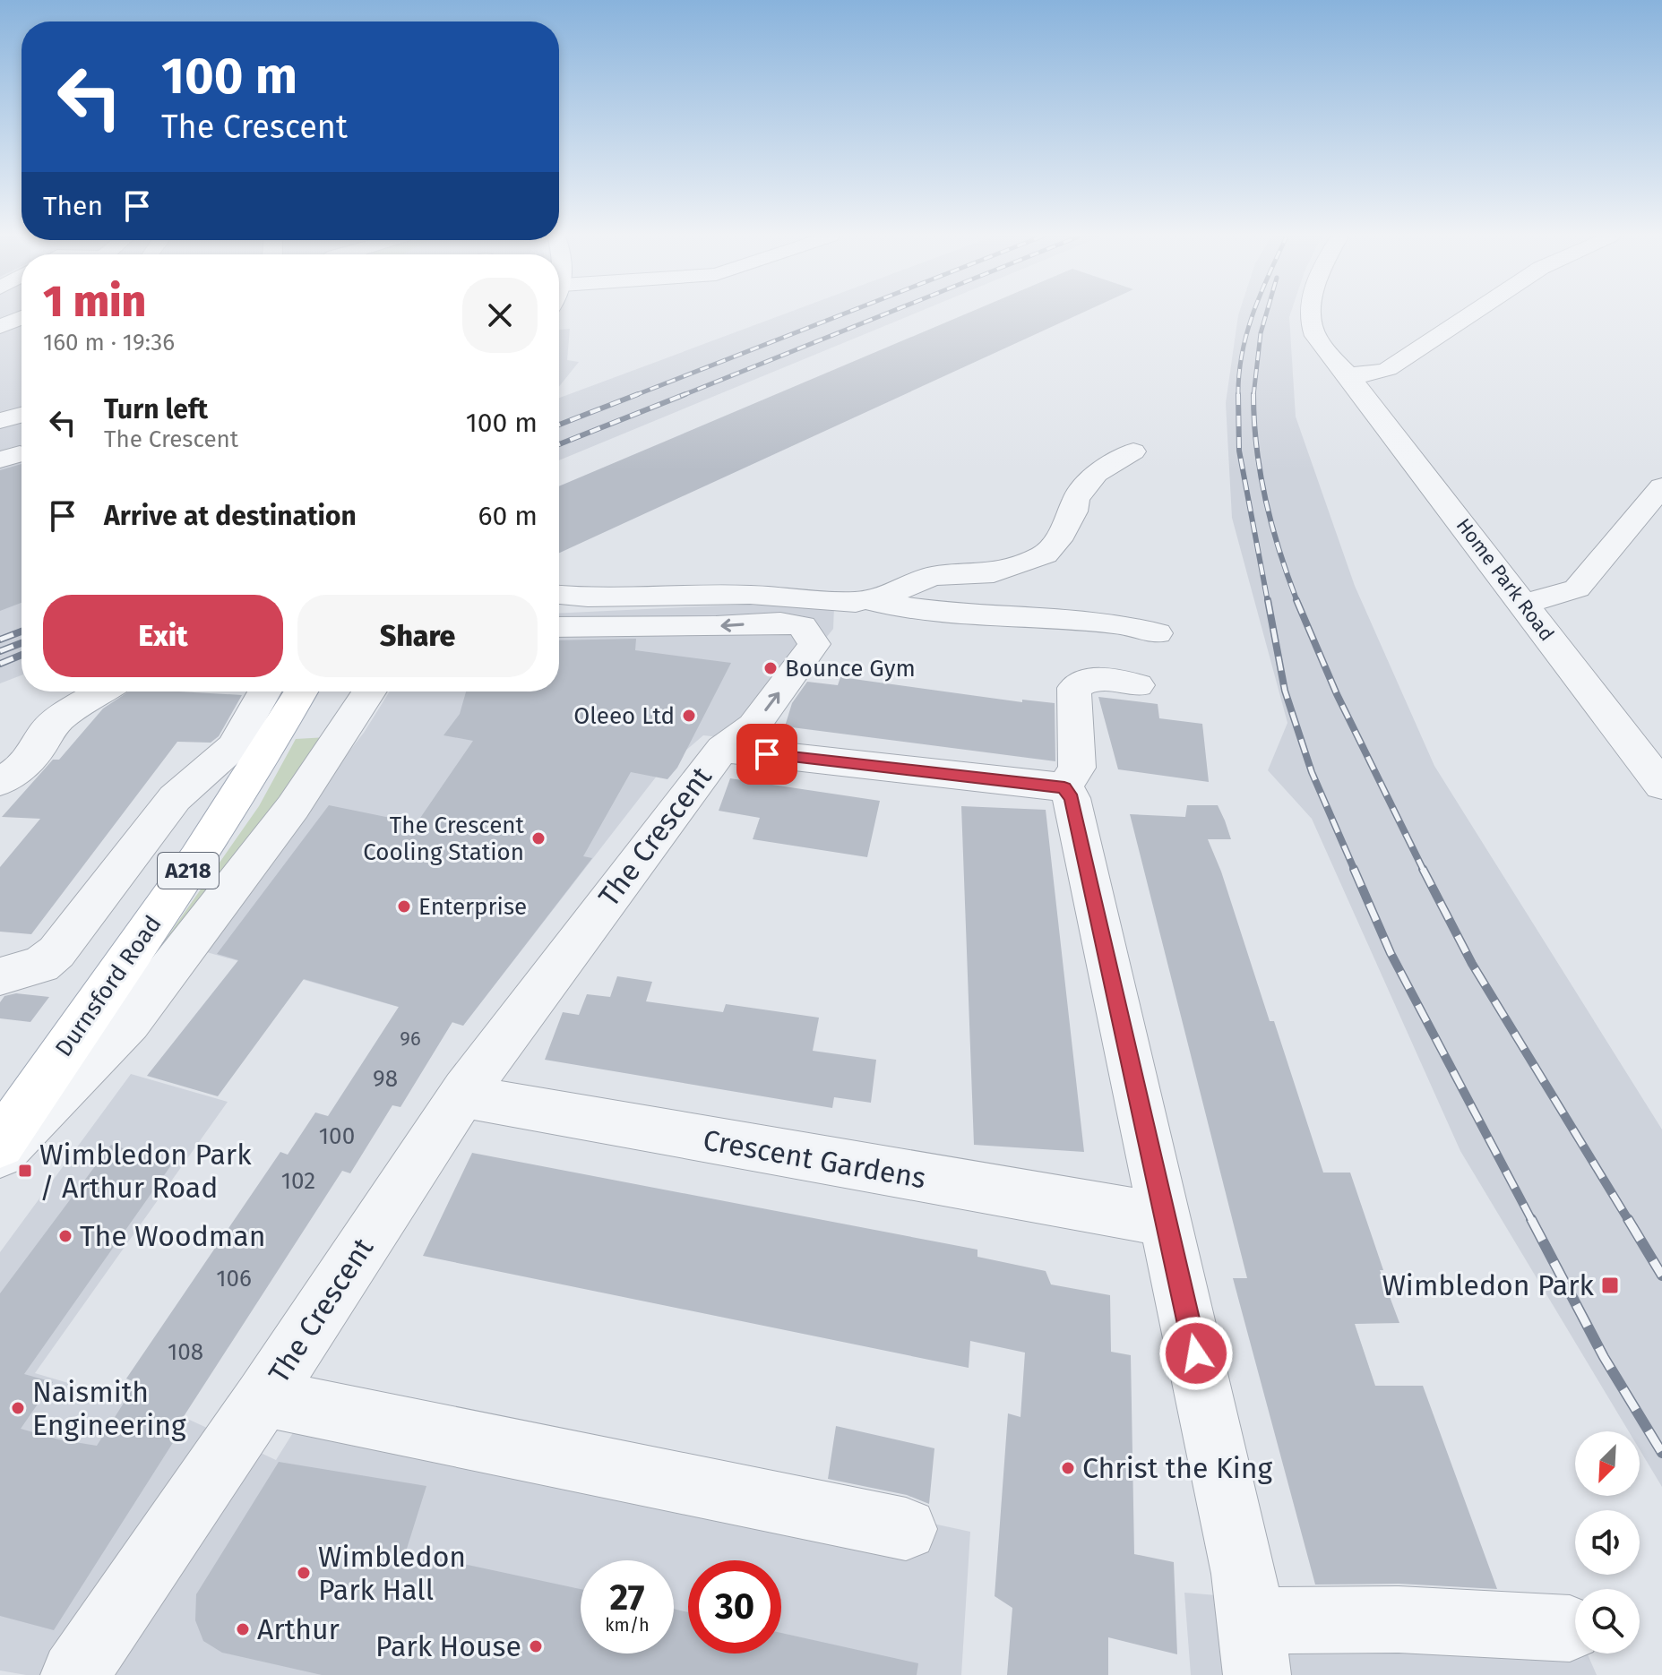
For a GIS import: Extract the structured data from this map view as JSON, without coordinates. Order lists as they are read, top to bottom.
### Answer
{
  "streets": {
    "main road": ["A218", "Durnsford Road"],
    "street": ["Home Park Road", "The Crescent", "Crescent Gardens"]
  },
  "crossings": [
    ["The Crescent", "Crescent Gardens"]
  ],
  "places": {
    "other": [
      "Bounce Gym",
      "Oleeo Ltd",
      "The Crescent Cooling Station",
      "Enterprise",
      "The Woodman",
      "Naismith Engineering",
      "Christ the King",
      "Wimbledon Park Hall",
      "Arthur",
      "Park House"
    ],
    "transit": ["Wimbledon Park / Arthur Road", "Wimbledon Park"]
  },
  "house_numbers": [
    "96",
    "98",
    "100",
    "102",
    "106",
    "108"
  ],
  "north": "bottom left",
  "page": {
    "turn": ["100 m", "The Crescent"],
    "then": "Then",
    "heading": ["1 min", "160 m · 19:36"],
    "list": [
      {
        "name": "Turn left",
        "note": "The Crescent",
        "value": "100 m"
      },
      {
        "name": "Arrive at destination",
        "value": "60 m"
      }
    ],
    "buttons": ["Exit", "Share"],
    "speed": "27 km/h",
    "limit": "30"
  }
}
